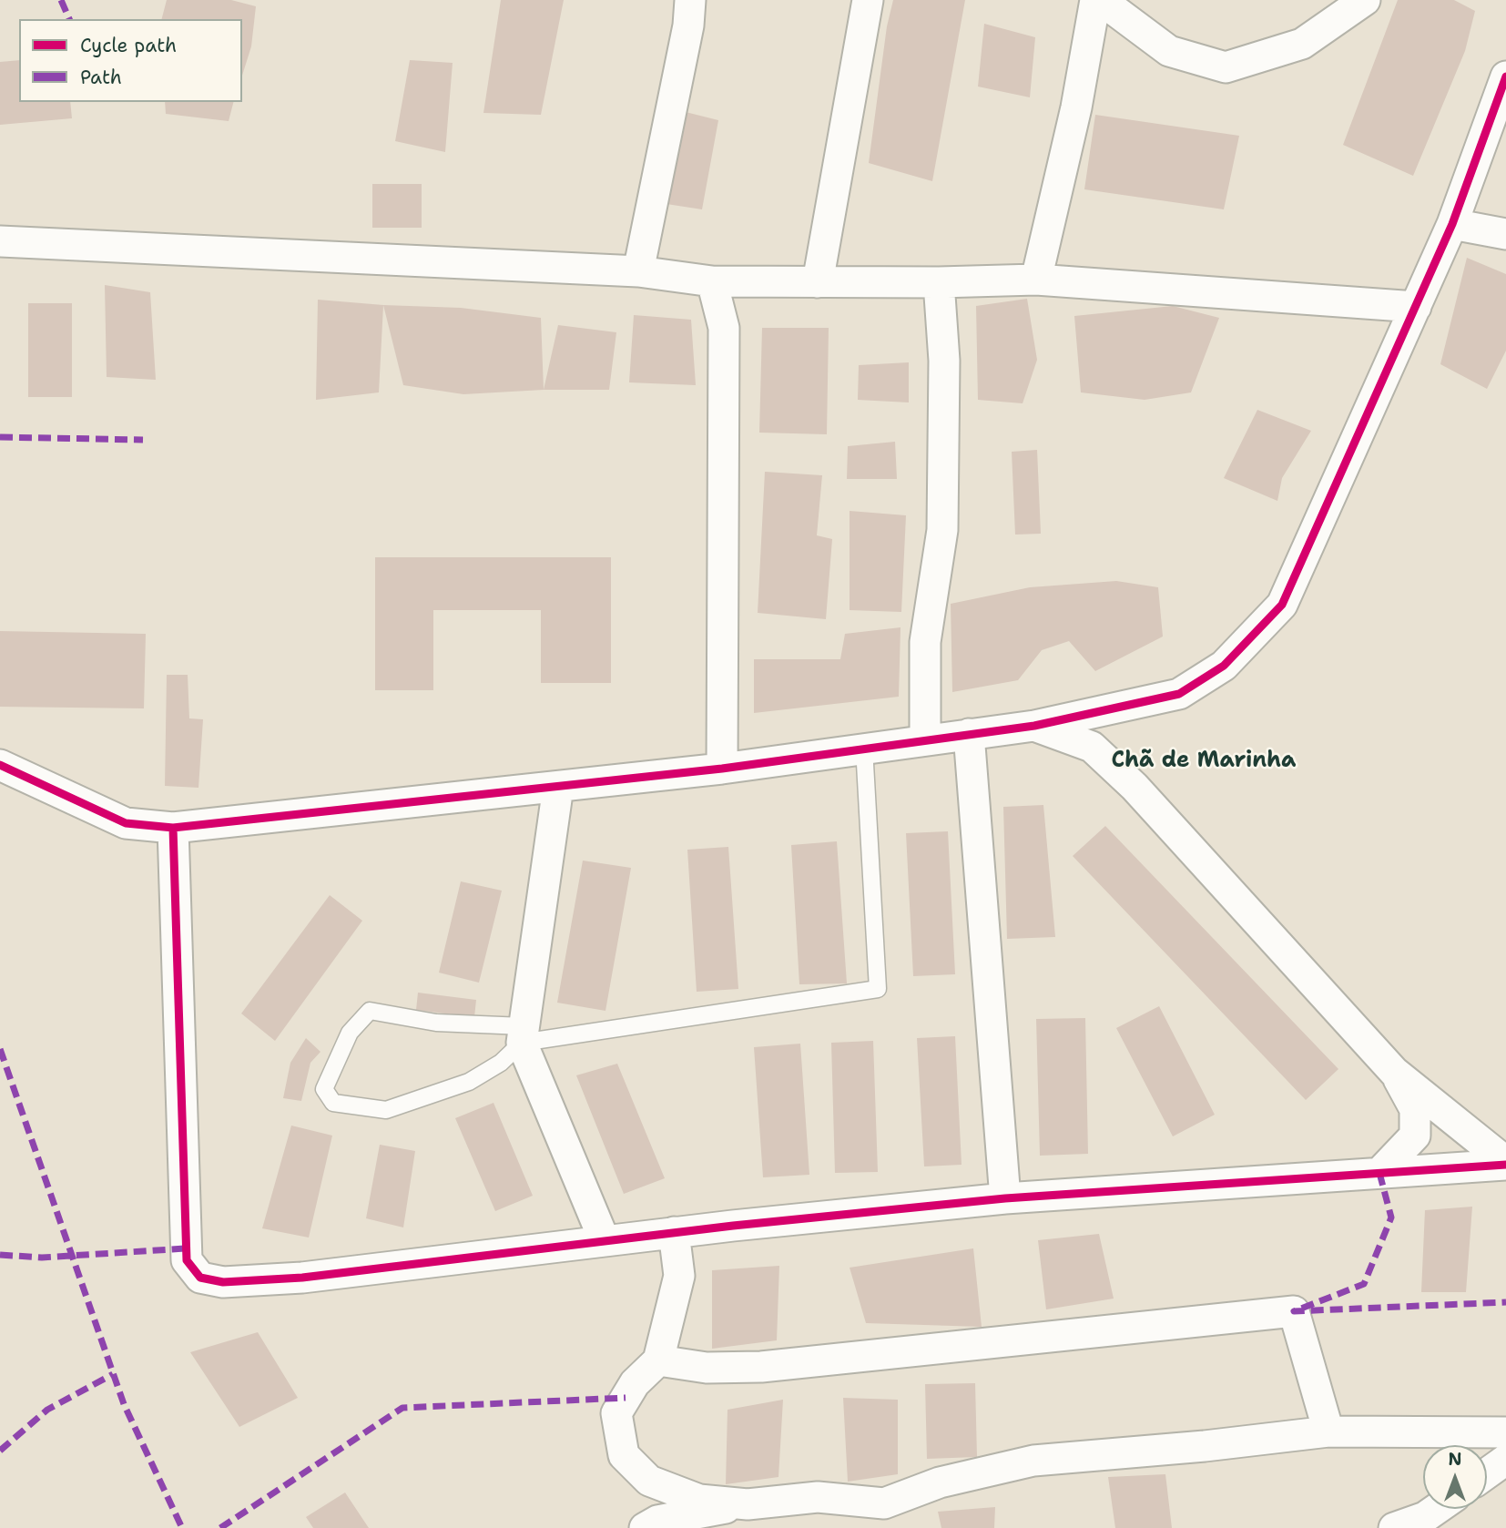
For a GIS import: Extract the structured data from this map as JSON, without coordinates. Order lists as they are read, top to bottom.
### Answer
{
  "districts": ["Chã de Marinha"],
  "legend": ["Cycle path", "Path"],
  "north": "top"
}
